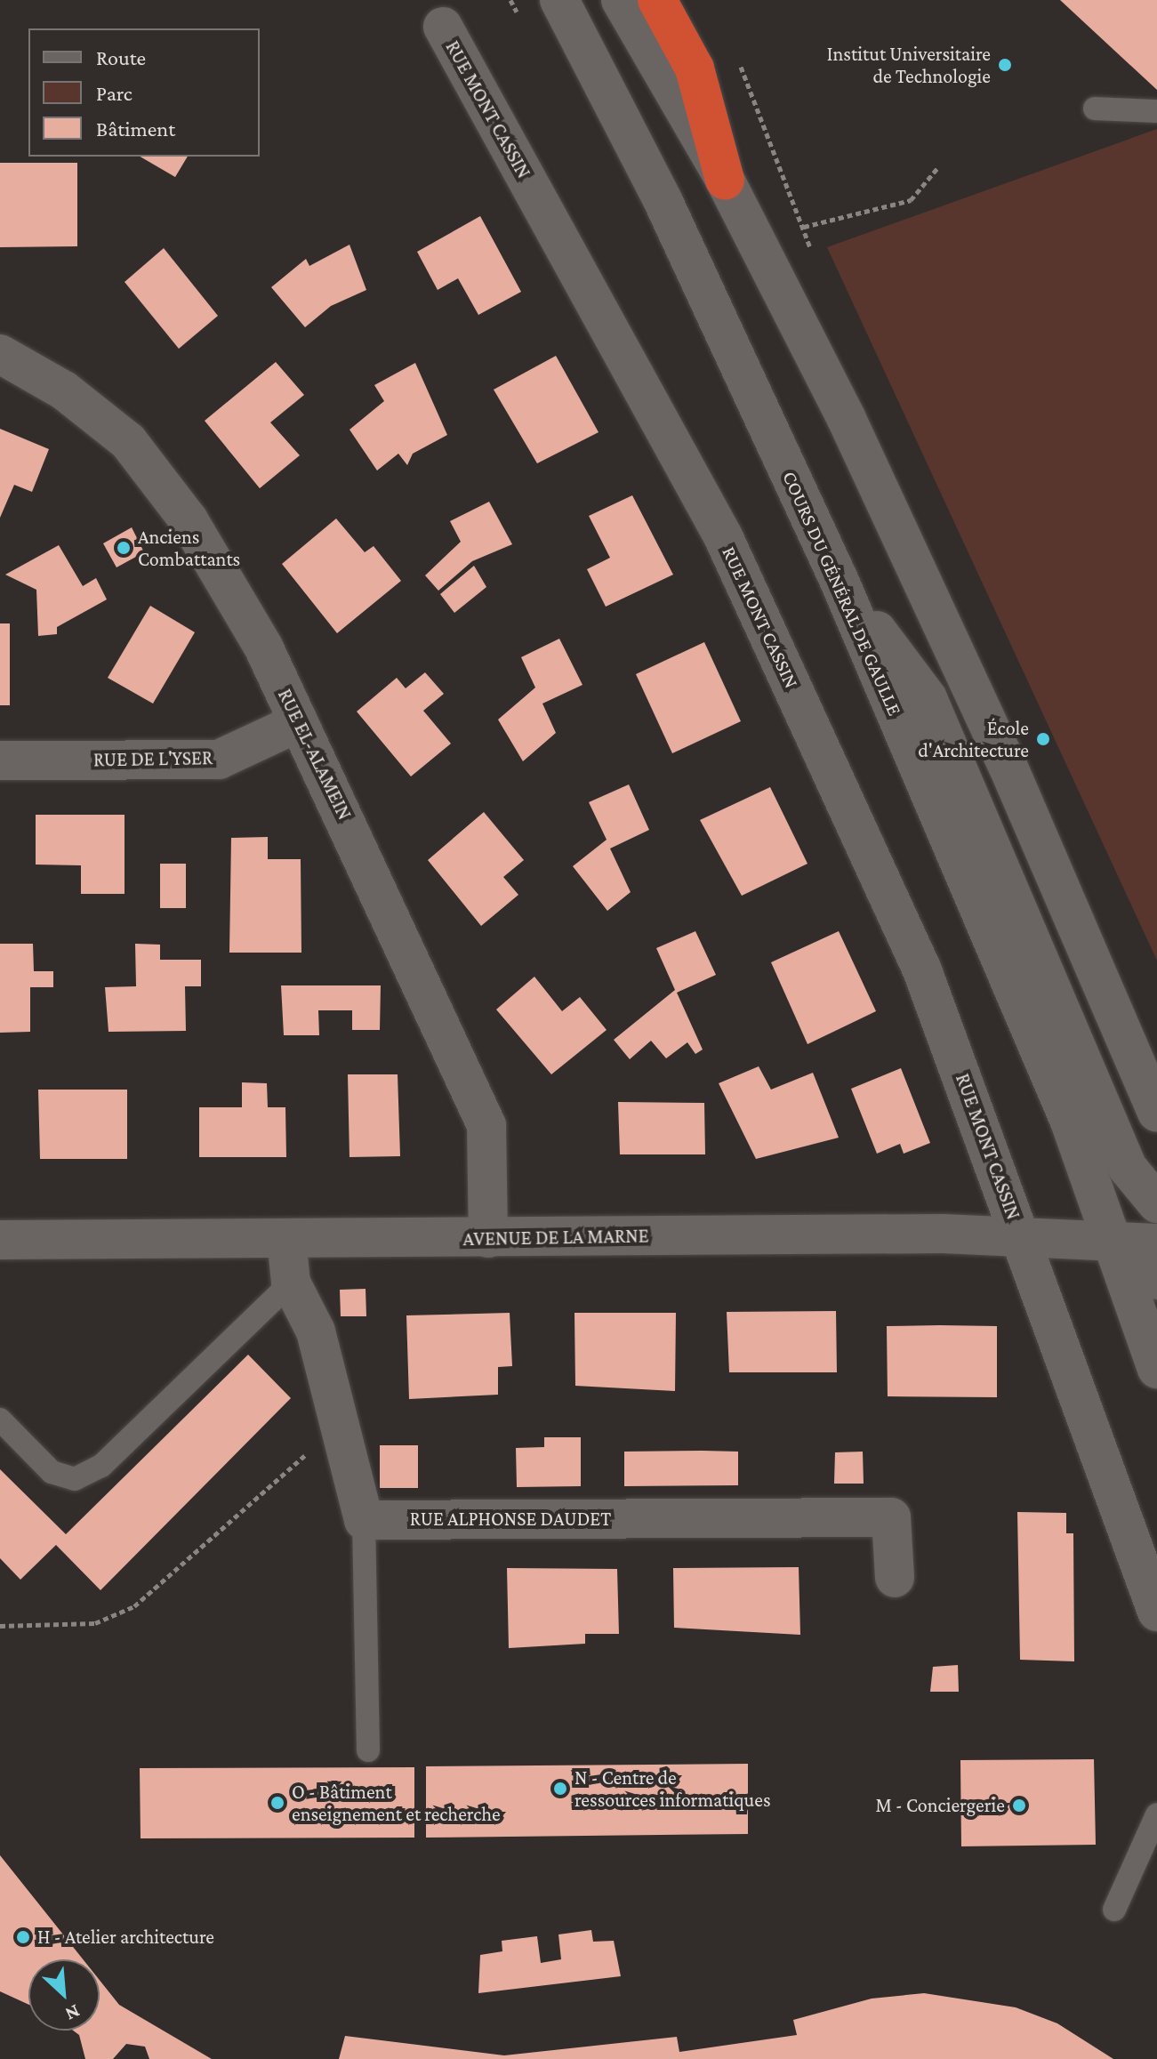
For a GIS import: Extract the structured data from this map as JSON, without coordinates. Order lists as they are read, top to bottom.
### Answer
{
  "streets": {
    "street": [
      "RUE MONT CASSIN",
      "COURS DU GÉNÉRAL DE GAULLE",
      "RUE EL-ALAMEIN",
      "RUE DE L'YSER",
      "AVENUE DE LA MARNE",
      "RUE ALPHONSE DAUDET"
    ]
  },
  "crossings": [
    ["RUE MONT CASSIN", "AVENUE DE LA MARNE"],
    ["COURS DU GÉNÉRAL DE GAULLE", "AVENUE DE LA MARNE"],
    ["RUE EL-ALAMEIN", "RUE DE L'YSER"],
    ["RUE EL-ALAMEIN", "AVENUE DE LA MARNE"]
  ],
  "places": [
    "Institut Universitaire de Technologie",
    "Anciens Combattants",
    "École d'Architecture",
    "N - Centre de ressources informatiques",
    "O - Bâtiment enseignement et recherche",
    "M - Conciergerie",
    "H - Atelier architecture"
  ],
  "legend": ["Route", "Parc", "Bâtiment"],
  "north": "bottom right"
}
